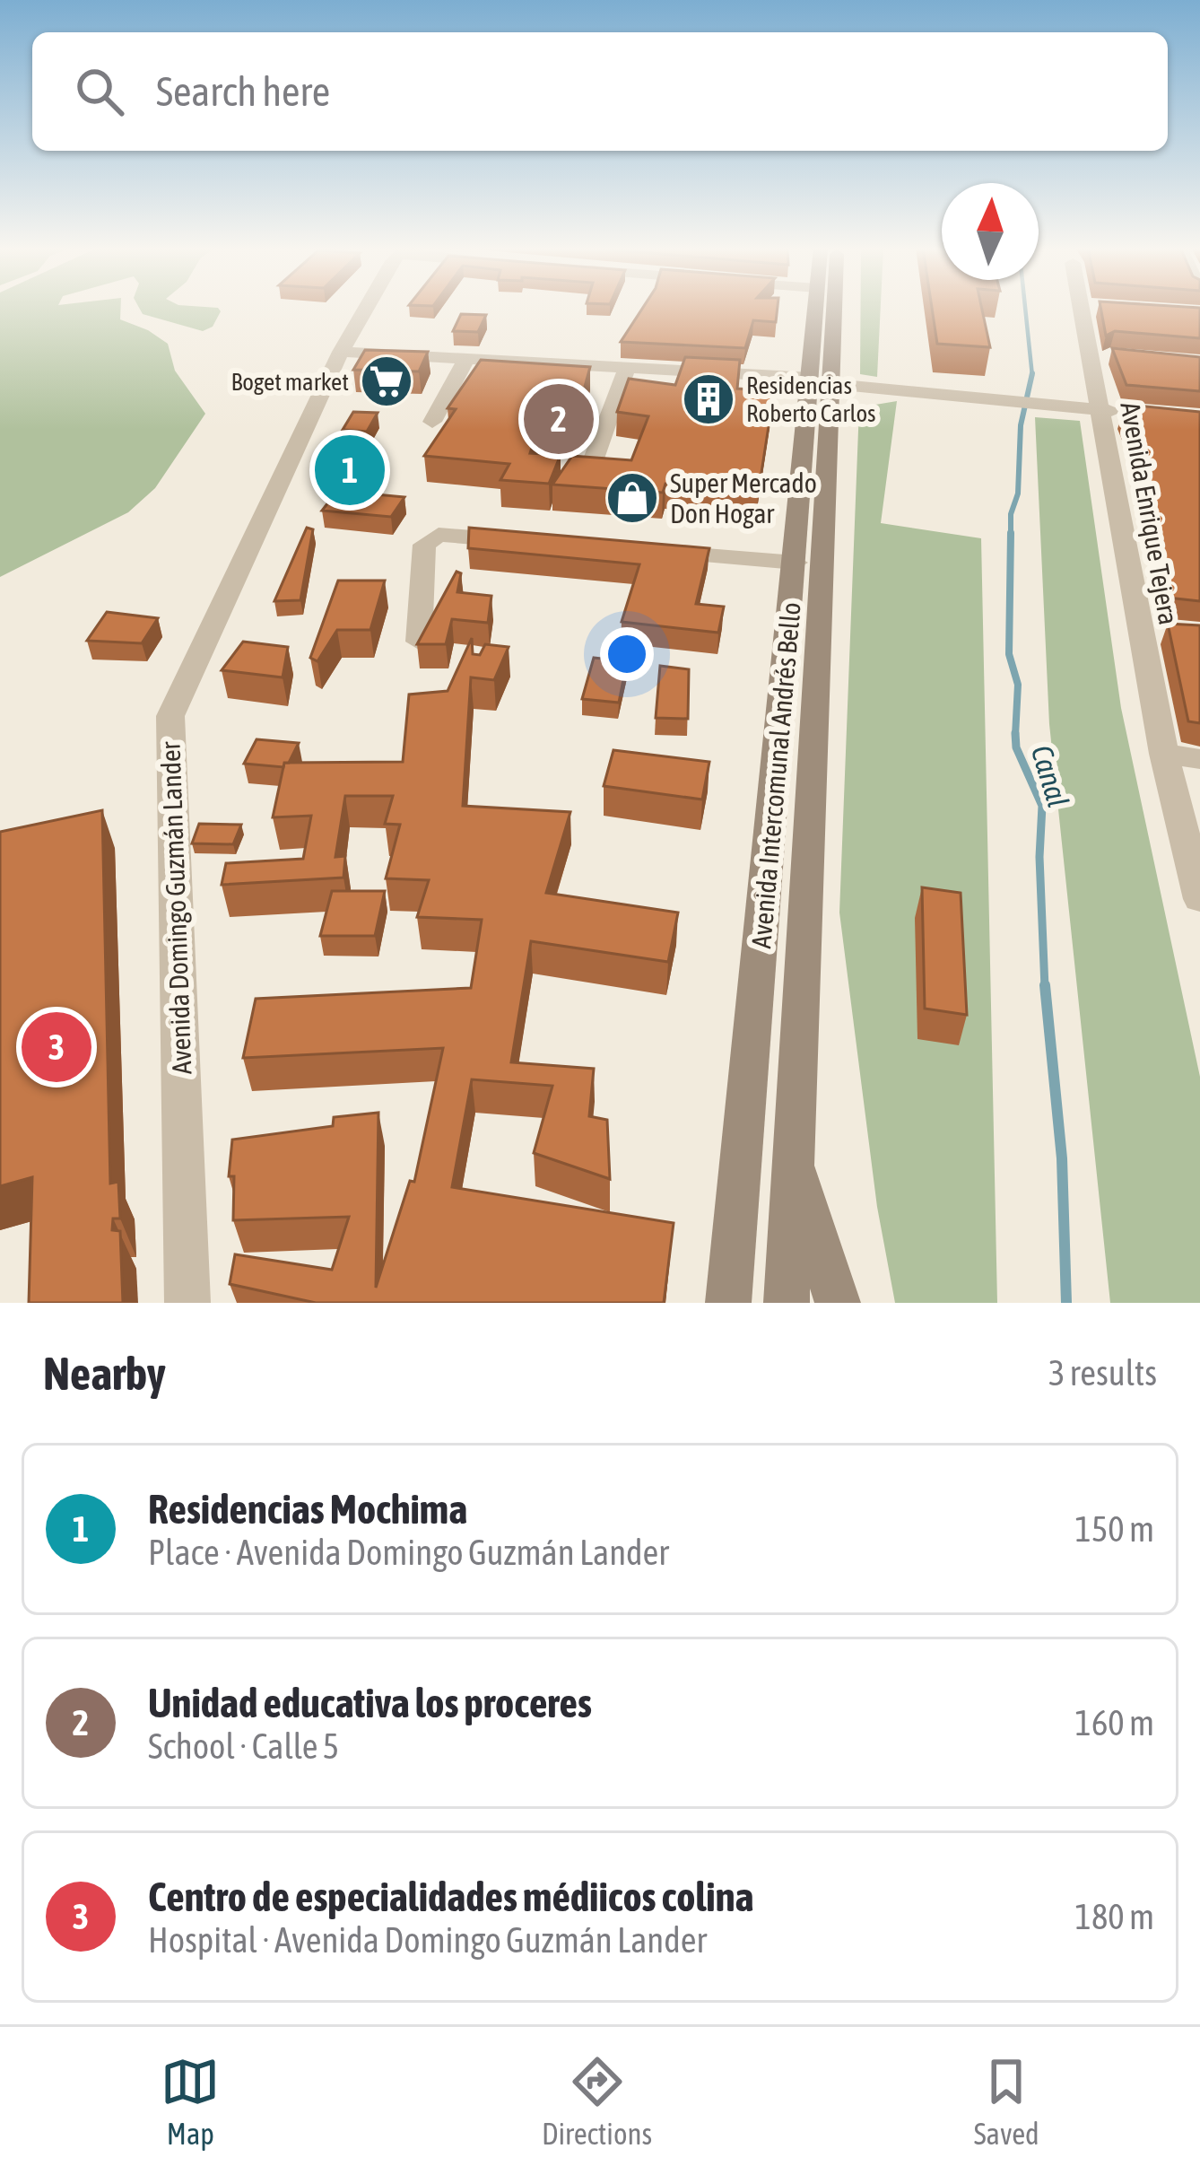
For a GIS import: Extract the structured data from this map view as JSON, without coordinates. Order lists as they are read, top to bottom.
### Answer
{
  "streets": {
    "main road": ["Avenida Intercomunal Andrés Bello"],
    "street": ["Avenida Enrique Tejera", "Avenida Domingo Guzmán Lander"]
  },
  "water": ["Canal"],
  "places": {
    "supermarket": ["Boget market"],
    "building": ["Residencias Roberto Carlos"],
    "shop": ["Super Mercado Don Hogar"]
  },
  "north": "top",
  "page": {
    "search": "Search here",
    "pins": ["2", "1", "3"],
    "heading": ["Nearby", "3 results"],
    "list": [
      {
        "mark": "1",
        "name": "Residencias Mochima",
        "note": "Place · Avenida Domingo Guzmán Lander",
        "value": "150 m"
      },
      {
        "mark": "2",
        "name": "Unidad educativa los proceres",
        "note": "School · Calle 5",
        "value": "160 m"
      },
      {
        "mark": "3",
        "name": "Centro de especialidades médiicos colina",
        "note": "Hospital · Avenida Domingo Guzmán Lander",
        "value": "180 m"
      }
    ],
    "nav": ["Map", "Directions", "Saved"]
  }
}
